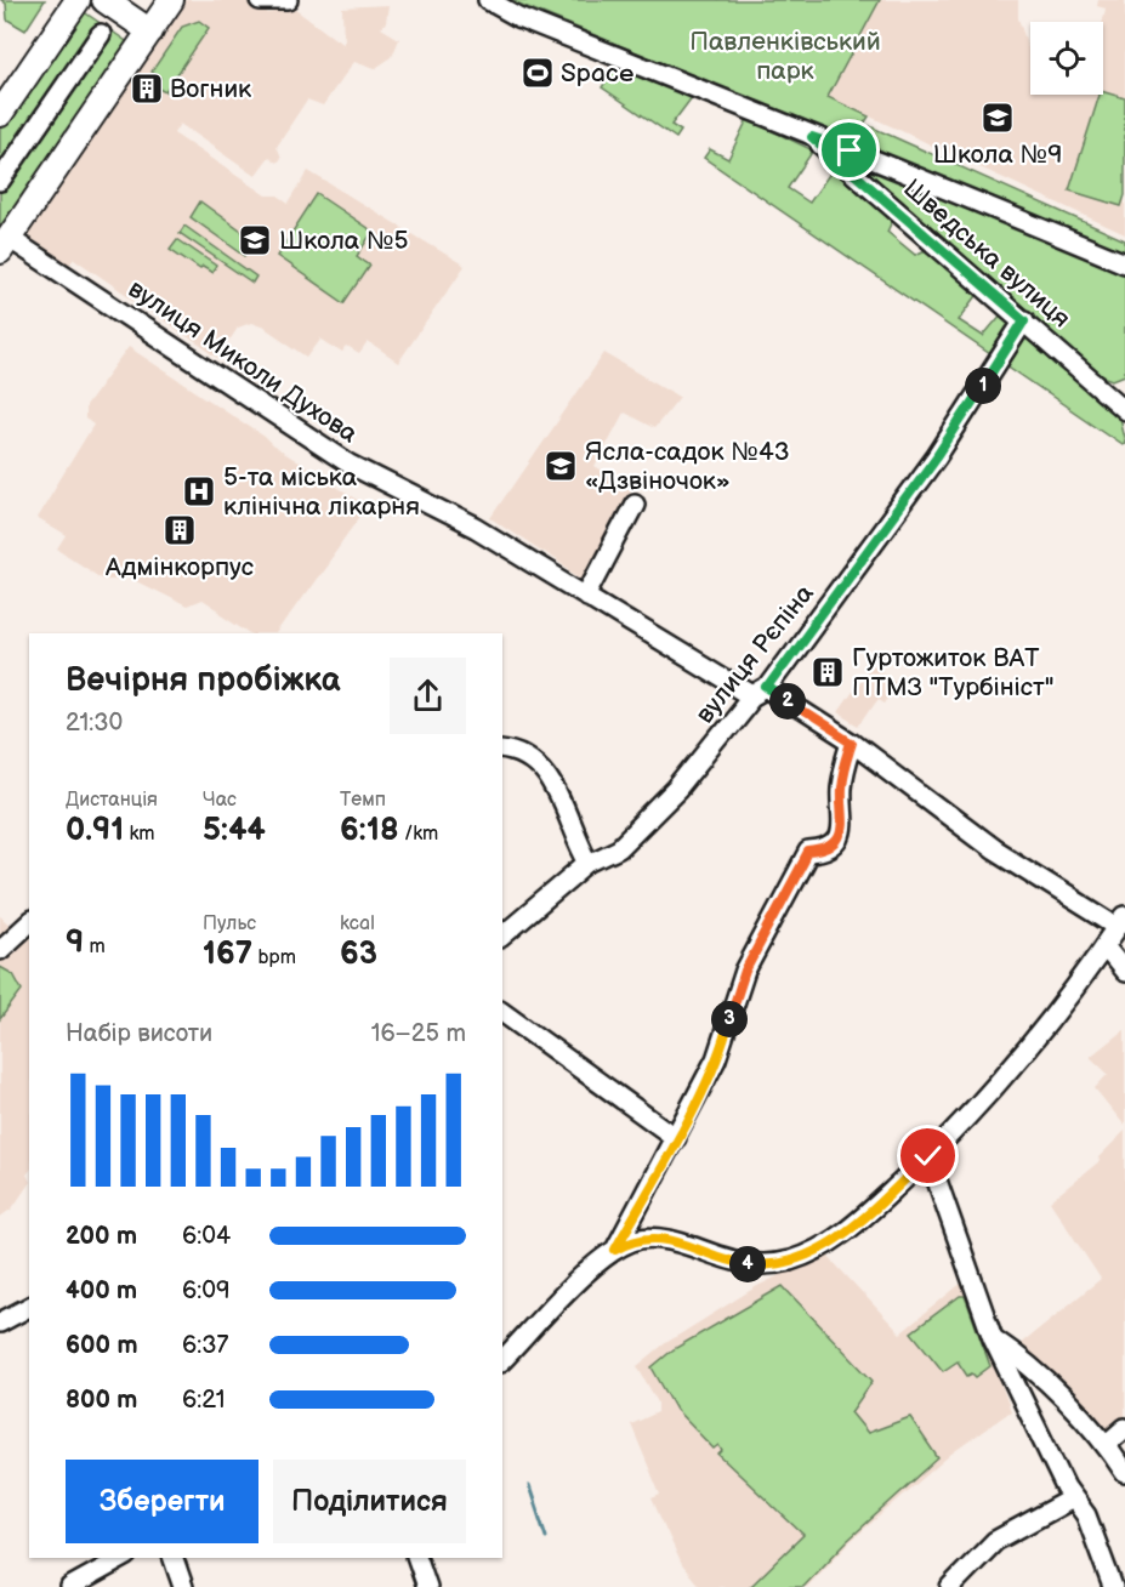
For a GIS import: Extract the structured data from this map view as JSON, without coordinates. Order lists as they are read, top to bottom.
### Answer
{
  "streets": {
    "street": ["Шведська вулиця", "вулиця Миколи Духова", "вулиця Рєпіна"]
  },
  "crossings": [
    ["Шведська вулиця", "вулиця Рєпіна"],
    ["вулиця Миколи Духова", "вулиця Рєпіна"]
  ],
  "parks": ["Павленківський парк"],
  "places": {
    "sports": ["Space"],
    "building": ["Вогник", "Адмінкорпус", "Гуртожиток ВАТ ПТМЗ \"Турбініст\""],
    "school or university": ["Школа №9", "Школа №5", "Ясла-садок №43 «Дзвіночок»"],
    "hospital": ["5-та міська клінічна лікарня"]
  },
  "page": {
    "pins": [
      "1",
      "2",
      "3",
      "4"
    ],
    "heading": ["Вечірня пробіжка", "21:30"],
    "stats": [
      ["Дистанція", "0.91 km"],
      ["Час", "5:44"],
      ["Темп", "6:18 /km"],
      ["9 m"],
      ["Пульс", "167 bpm"],
      ["kcal", "63"]
    ],
    "chart": ["Набір висоти", "16–25 m"],
    "list": [
      {
        "name": "200 m",
        "note": "6:04"
      },
      {
        "name": "400 m",
        "note": "6:09"
      },
      {
        "name": "600 m",
        "note": "6:37"
      },
      {
        "name": "800 m",
        "note": "6:21"
      }
    ],
    "buttons": ["Зберегти", "Поділитися"]
  }
}
